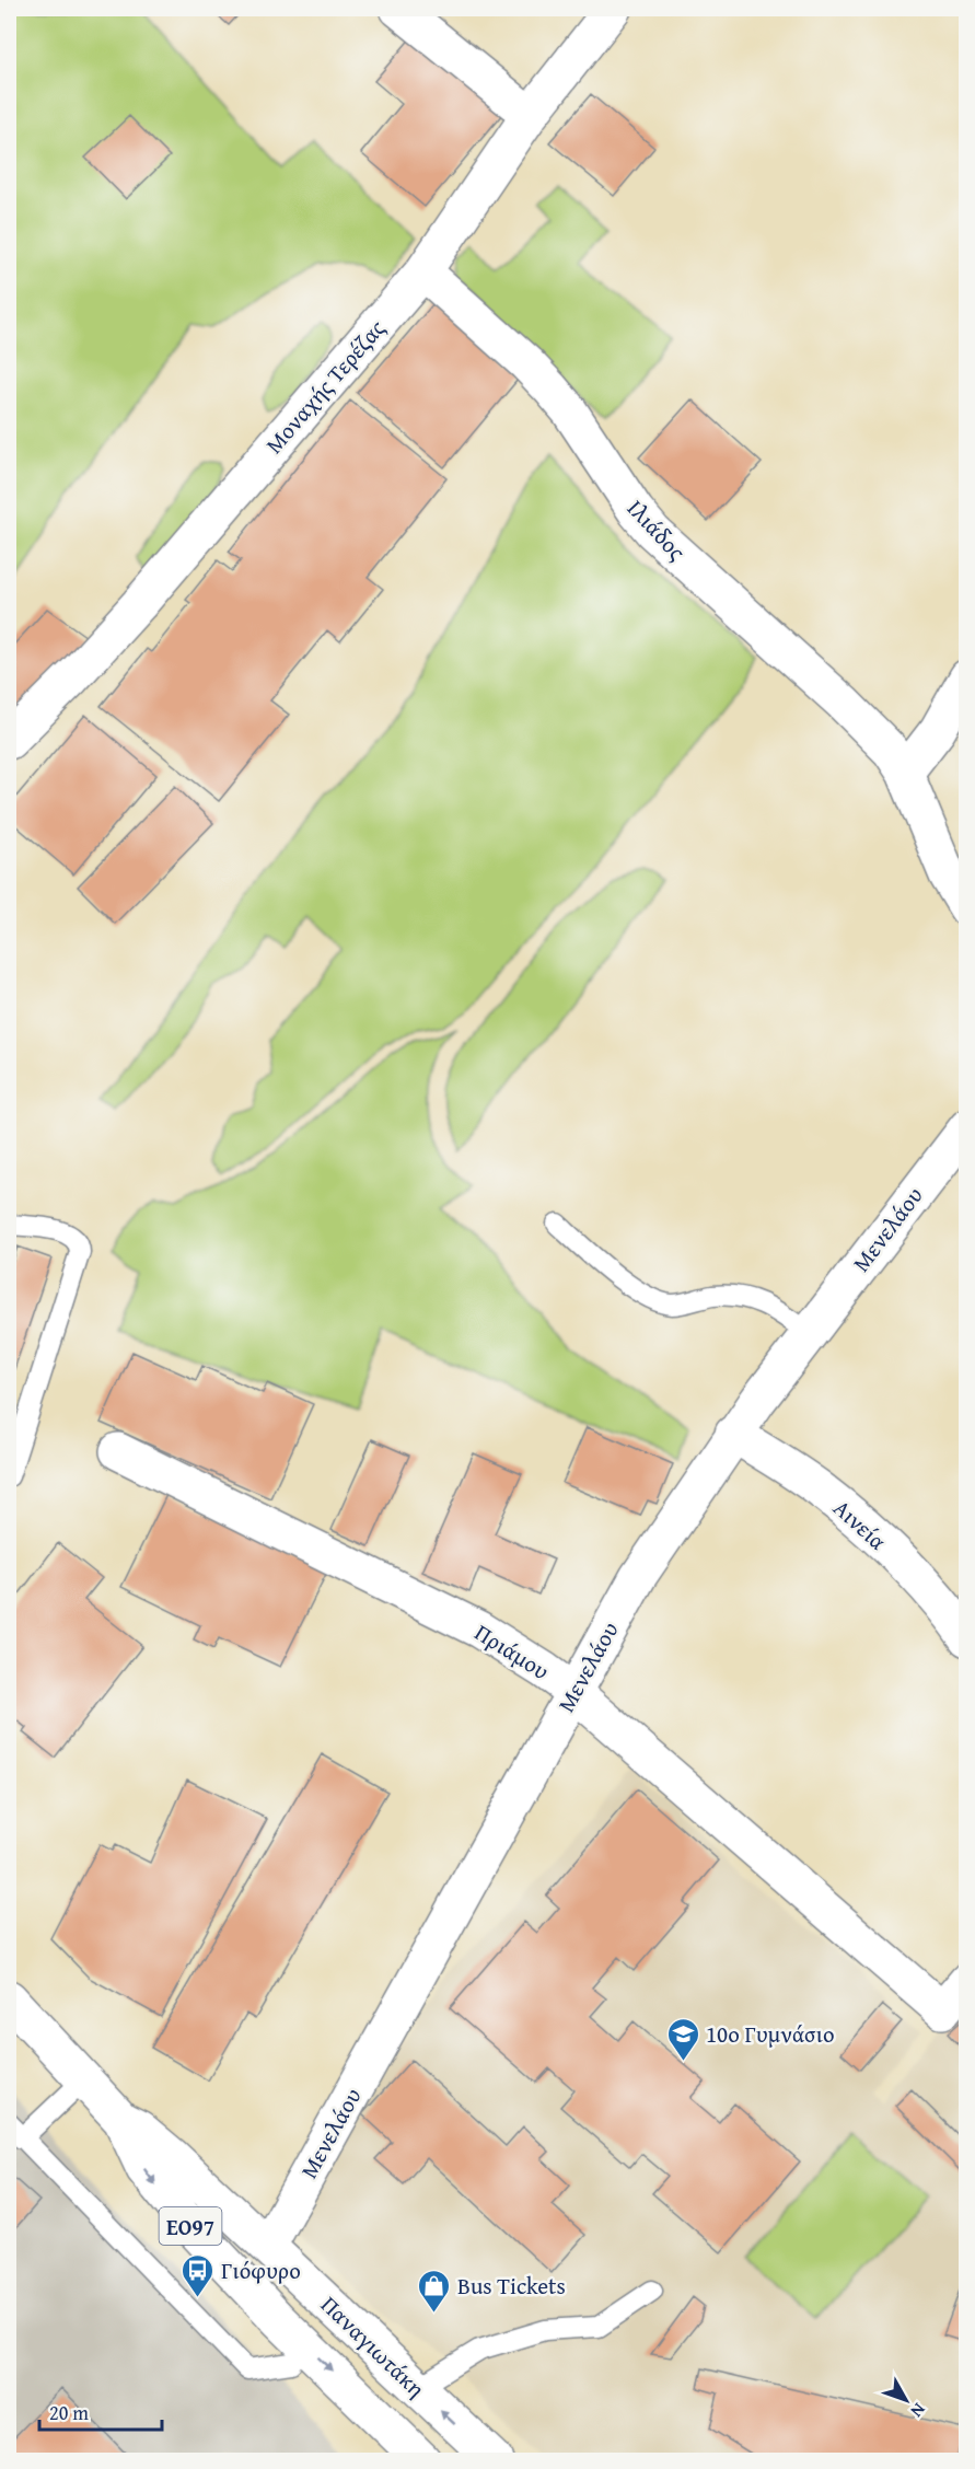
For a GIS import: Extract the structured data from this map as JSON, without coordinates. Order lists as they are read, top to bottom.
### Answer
{
  "streets": {
    "street": [
      "Μοναχής Τερέζας",
      "Ιλιάδος",
      "Μενελάου",
      "Αινεία",
      "Πριάμου",
      "ΕΟ97",
      "Παναγιωτάκη"
    ]
  },
  "crossings": [
    ["Μοναχής Τερέζας", "Ιλιάδος"],
    ["Μενελάου", "Αινεία"],
    ["Μενελάου", "Πριάμου"],
    ["Μενελάου", "Παναγιωτάκη"],
    ["ΕΟ97", "Παναγιωτάκη"]
  ],
  "places": {
    "school or university": ["10ο Γυμνάσιο"],
    "bus stop": ["Γιόφυρο"],
    "shop": ["Bus Tickets"]
  },
  "scale_bar": "20 m",
  "north": "bottom right"
}
